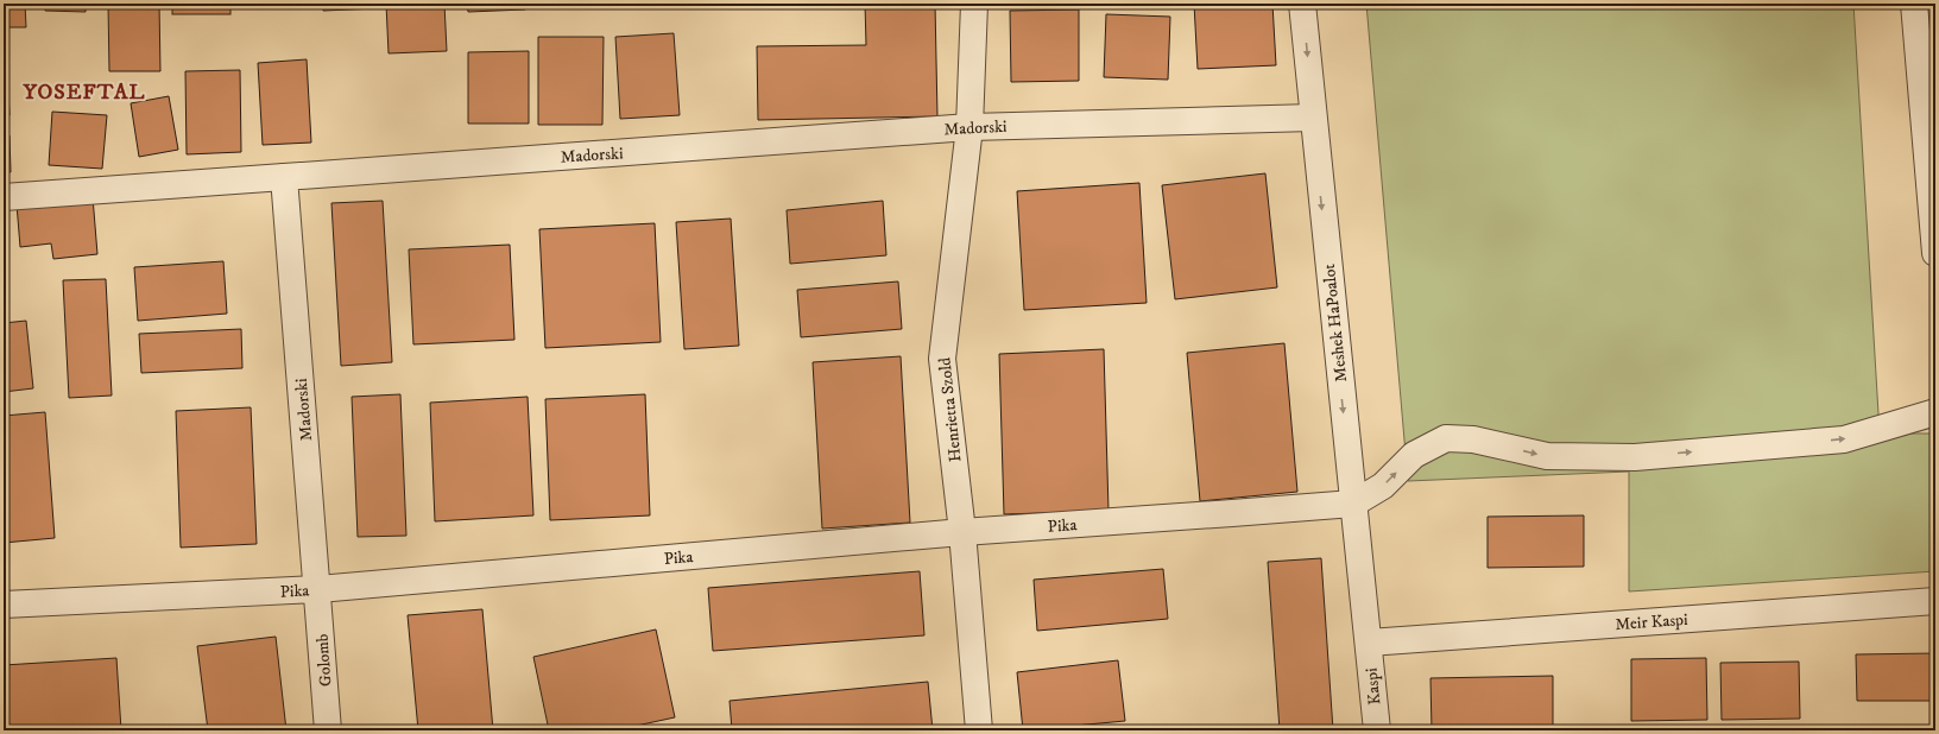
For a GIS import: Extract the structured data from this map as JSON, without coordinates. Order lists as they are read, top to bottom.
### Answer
{
  "streets": {
    "street": [
      "Madorski",
      "Meshek HaPoalot",
      "Henrietta Szold",
      "Pika",
      "Meir Kaspi",
      "Golomb",
      "Kaspi"
    ]
  },
  "crossings": [
    ["Madorski", "Meshek HaPoalot"],
    ["Madorski", "Henrietta Szold"],
    ["Madorski", "Pika"],
    ["Madorski", "Golomb"],
    ["Meshek HaPoalot", "Pika"],
    ["Meshek HaPoalot", "Meir Kaspi"],
    ["Meshek HaPoalot", "Kaspi"],
    ["Henrietta Szold", "Pika"],
    ["Pika", "Golomb"],
    ["Meir Kaspi", "Kaspi"]
  ],
  "one_way": ["Meshek HaPoalot"],
  "districts": ["YOSEFTAL"]
}
